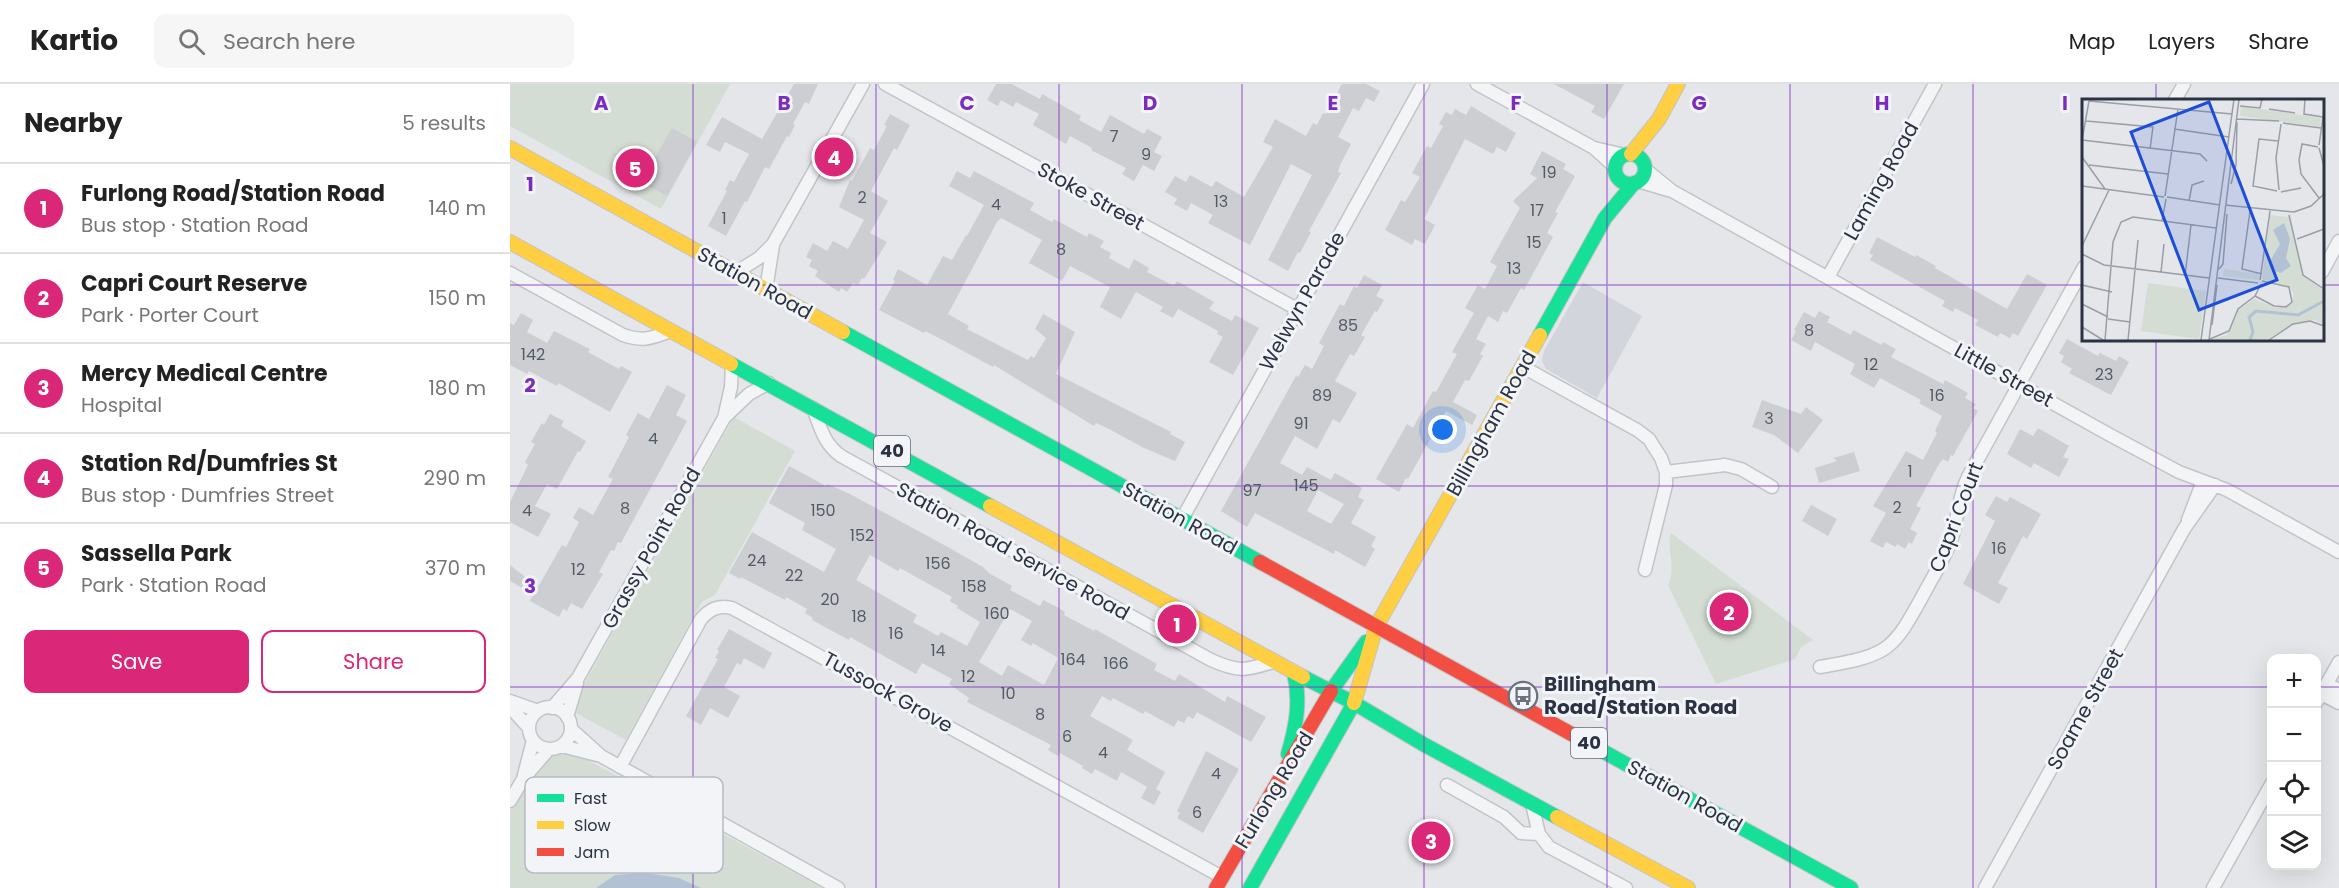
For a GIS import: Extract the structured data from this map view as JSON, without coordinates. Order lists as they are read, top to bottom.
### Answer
{
  "streets": {
    "main road": [
      "Station Road",
      "Billingham Road",
      "40",
      "Furlong Road"
    ],
    "street": [
      "Laming Road",
      "Stoke Street",
      "Welwyn Parade",
      "Little Street",
      "Capri Court",
      "Grassy Point Road",
      "Station Road Service Road",
      "Tussock Grove",
      "Soame Street"
    ]
  },
  "crossings": [
    ["Laming Road", "Little Street"],
    ["Stoke Street", "Welwyn Parade"],
    ["Station Road", "Welwyn Parade"],
    ["Station Road", "Billingham Road"],
    ["Station Road", "Furlong Road"],
    ["Little Street", "Billingham Road"],
    ["Little Street", "Capri Court"],
    ["Little Street", "Soame Street"],
    ["Billingham Road", "Furlong Road"],
    ["40", "Grassy Point Road"],
    ["40", "Station Road Service Road"],
    ["40", "Furlong Road"],
    ["Tussock Grove", "Furlong Road"]
  ],
  "places": {
    "bus stop": ["Billingham Road/Station Road"]
  },
  "house_numbers": [
    "7",
    "9",
    "19",
    "2",
    "13",
    "4",
    "17",
    "1",
    "15",
    "8",
    "13",
    "85",
    "8",
    "142",
    "12",
    "23",
    "89",
    "16",
    "3",
    "91",
    "4",
    "1",
    "145",
    "97",
    "2",
    "8",
    "4",
    "150",
    "152",
    "16",
    "24",
    "156",
    "12",
    "22",
    "158",
    "20",
    "160",
    "18",
    "16",
    "14",
    "164",
    "166",
    "12",
    "10",
    "8",
    "6",
    "4",
    "4",
    "6"
  ],
  "legend": ["Fast", "Slow", "Jam"],
  "page": {
    "header": "Kartio",
    "search": "Search here",
    "nav": ["Map", "Layers", "Share"],
    "heading": ["Nearby", "5 results"],
    "pins": [
      "4",
      "5",
      "2",
      "1",
      "3"
    ],
    "list": [
      {
        "mark": "1",
        "name": "Furlong Road/Station Road",
        "note": "Bus stop · Station Road",
        "value": "140 m"
      },
      {
        "mark": "2",
        "name": "Capri Court Reserve",
        "note": "Park · Porter Court",
        "value": "150 m"
      },
      {
        "mark": "3",
        "name": "Mercy Medical Centre",
        "note": "Hospital",
        "value": "180 m"
      },
      {
        "mark": "4",
        "name": "Station Rd/Dumfries St",
        "note": "Bus stop · Dumfries Street",
        "value": "290 m"
      },
      {
        "mark": "5",
        "name": "Sassella Park",
        "note": "Park · Station Road",
        "value": "370 m"
      }
    ],
    "buttons": ["Save", "Share"],
    "map_buttons": ["+", "−"]
  },
  "grid": {
    "columns": [
      "A",
      "B",
      "C",
      "D",
      "E",
      "F",
      "G",
      "H",
      "I"
    ],
    "rows": ["1", "2", "3"]
  }
}
